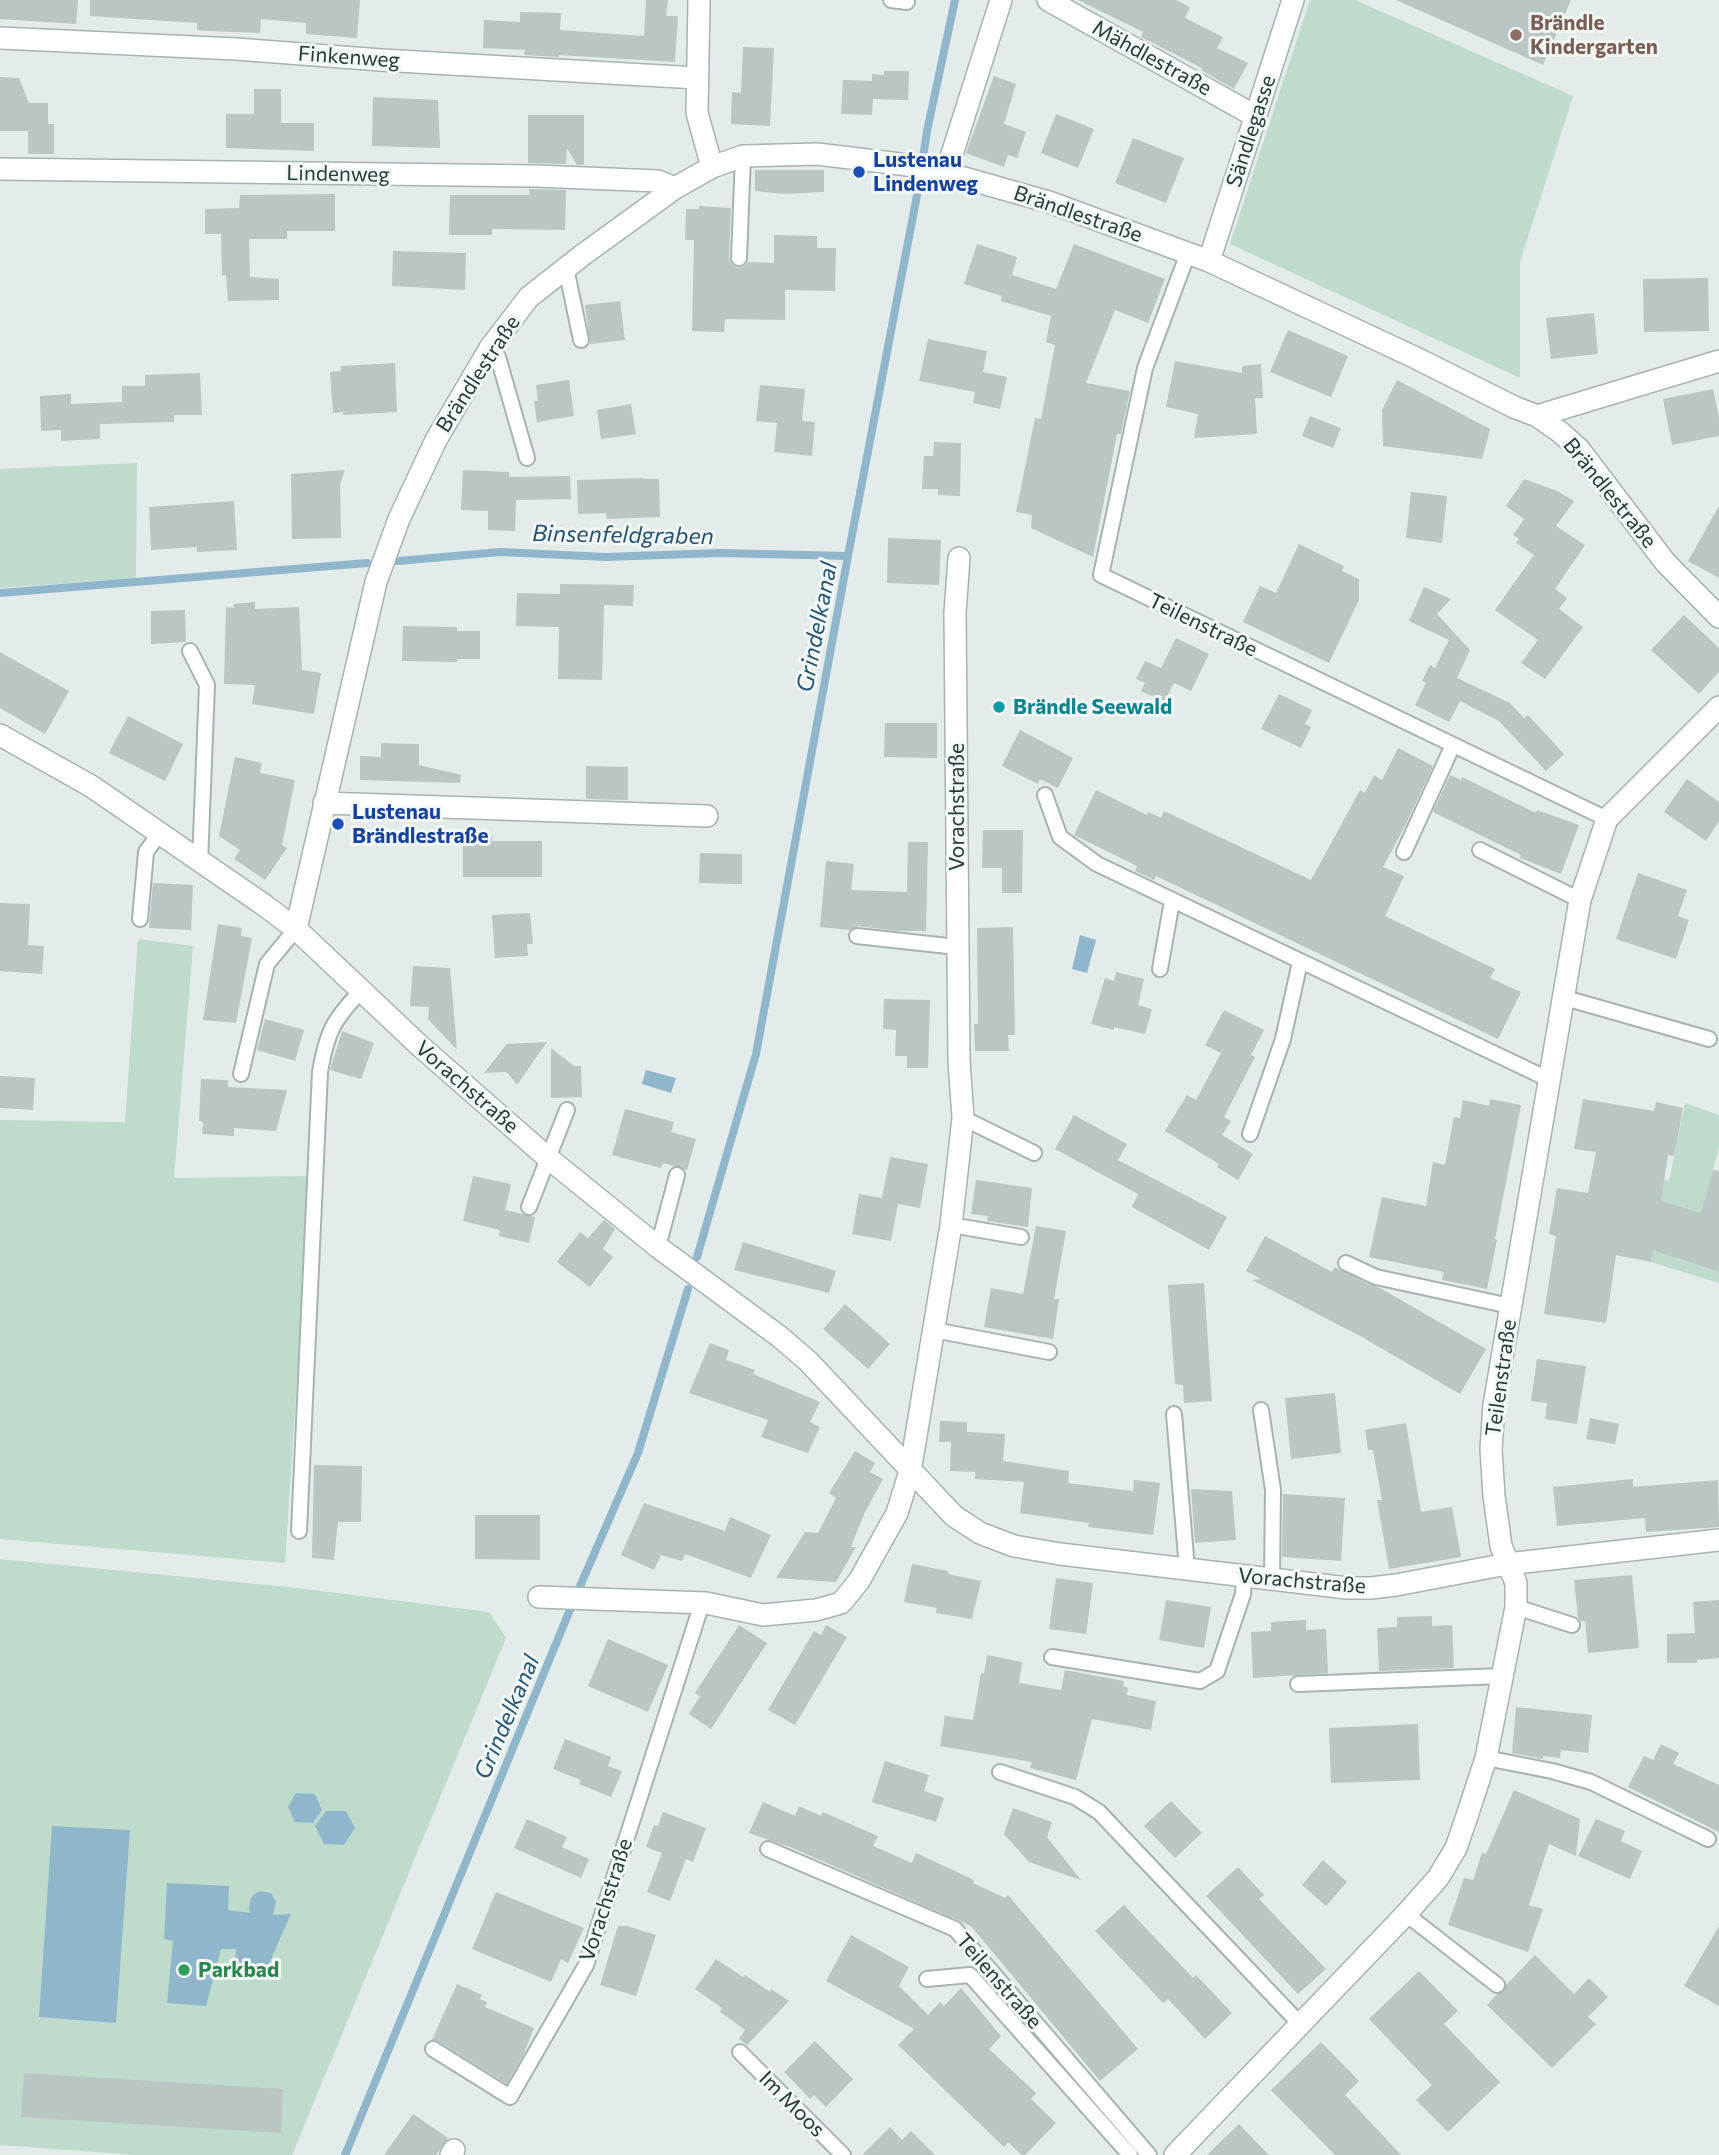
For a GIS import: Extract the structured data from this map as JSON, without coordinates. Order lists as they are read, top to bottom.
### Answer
{
  "streets": {
    "street": [
      "Finkenweg",
      "Mähdlestraße",
      "Sändlegasse",
      "Lindenweg",
      "Brändlestraße",
      "Teilenstraße",
      "Vorachstraße"
    ],
    "lane": ["Im Moos"]
  },
  "crossings": [
    ["Mähdlestraße", "Sändlegasse"],
    ["Sändlegasse", "Brändlestraße"],
    ["Lindenweg", "Brändlestraße"],
    ["Brändlestraße", "Teilenstraße"],
    ["Brändlestraße", "Vorachstraße"],
    ["Teilenstraße", "Vorachstraße"]
  ],
  "water": ["Binsenfeldgraben", "Grindelkanal"],
  "places": [
    "Brändle Kindergarten",
    "Lustenau Lindenweg",
    "Brändle Seewald",
    "Lustenau Brändlestraße",
    "Parkbad"
  ]
}
